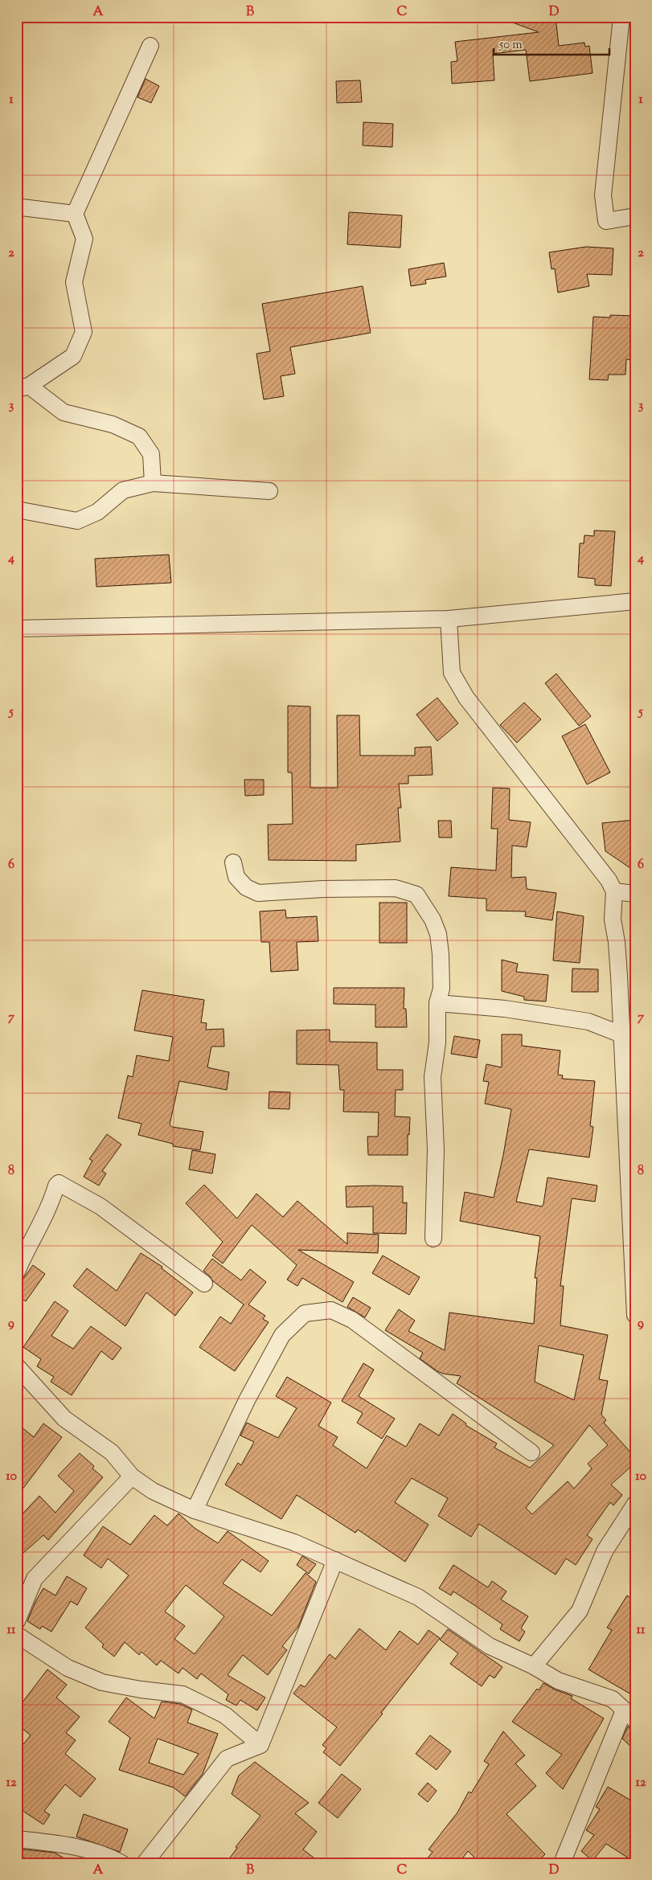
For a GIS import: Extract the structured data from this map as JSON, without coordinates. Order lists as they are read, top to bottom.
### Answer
{
  "scale_bar": "50 m",
  "grid": {
    "columns": [
      "A",
      "B",
      "C",
      "D"
    ],
    "rows": [
      "1",
      "2",
      "3",
      "4",
      "5",
      "6",
      "7",
      "8",
      "9",
      "10",
      "11",
      "12"
    ]
  }
}
